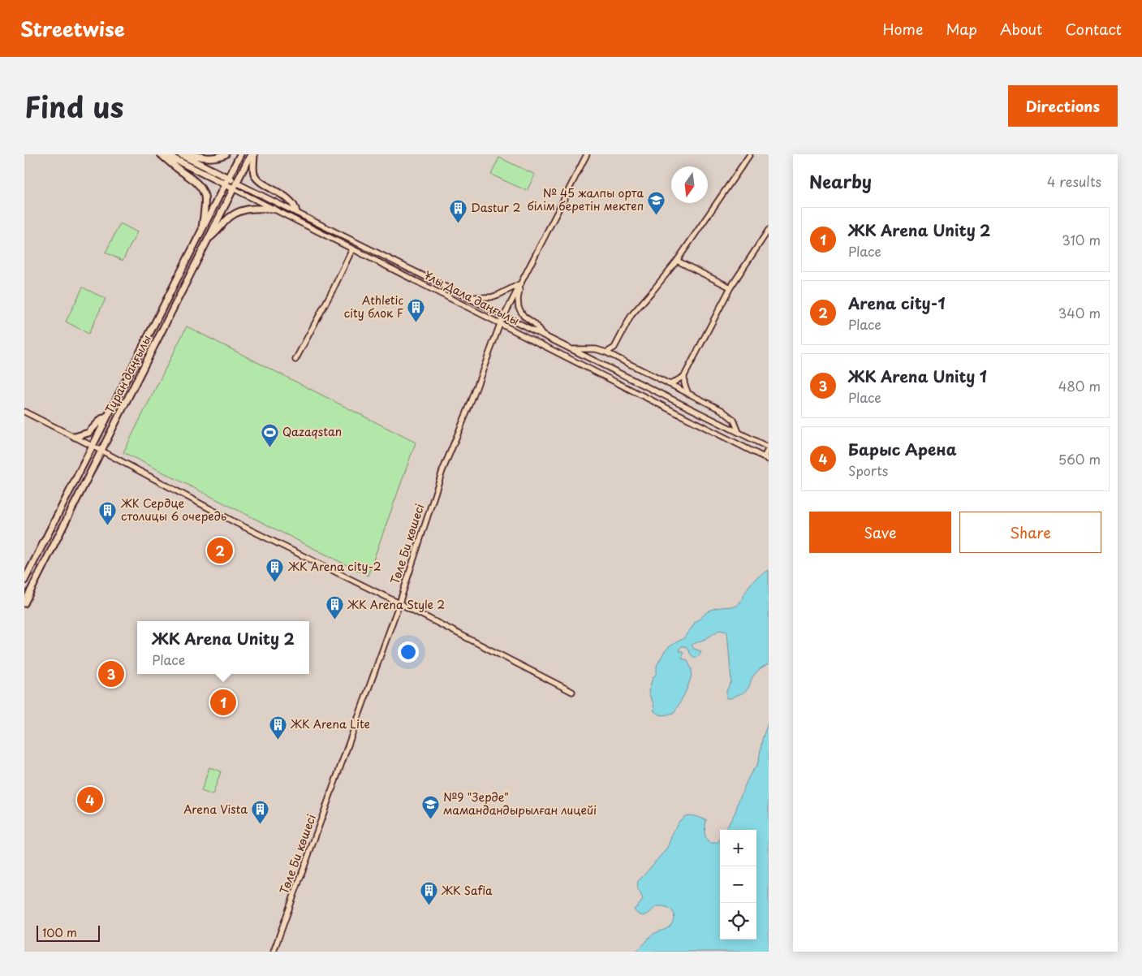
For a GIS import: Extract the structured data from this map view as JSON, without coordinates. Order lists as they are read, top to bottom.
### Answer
{
  "streets": {
    "main road": ["Ұлы Дала даңғылы", "Тұран даңғылы"],
    "street": ["Төле Би көшесі"]
  },
  "crossings": [
    ["Ұлы Дала даңғылы", "Тұран даңғылы"],
    ["Ұлы Дала даңғылы", "Төле Би көшесі"]
  ],
  "places": {
    "school or university": ["№ 45 жалпы орта білім беретін мектеп", "№9 \"Зерде\" мамандандырылған лицейі"],
    "building": [
      "Dastur 2",
      "Athletic city блок F",
      "ЖК Сердце столицы 6 очередь",
      "ЖК Arena city-2",
      "ЖК Arena Style 2",
      "ЖК Arena Lite",
      "Arena Vista",
      "ЖК Safia"
    ],
    "sports": ["Qazaqstan"]
  },
  "scale_bar": "100 m",
  "north": "bottom",
  "page": {
    "header": "Streetwise",
    "nav": [
      "Home",
      "Map",
      "About",
      "Contact"
    ],
    "title": "Find us",
    "buttons": [
      "Directions",
      ["Save", "Share"]
    ],
    "heading": ["Nearby", "4 results"],
    "list": [
      {
        "mark": "1",
        "name": "ЖК Arena Unity 2",
        "note": "Place",
        "value": "310 m"
      },
      {
        "mark": "2",
        "name": "Arena city-1",
        "note": "Place",
        "value": "340 m"
      },
      {
        "mark": "3",
        "name": "ЖК Arena Unity 1",
        "note": "Place",
        "value": "480 m"
      },
      {
        "mark": "4",
        "name": "Барыс Арена",
        "note": "Sports",
        "value": "560 m"
      }
    ],
    "pins": [
      "2",
      "3",
      "1",
      "4"
    ],
    "popup": ["ЖК Arena Unity 2", "Place"],
    "map_buttons": ["+", "−"],
    "scale": "100 m"
  }
}
